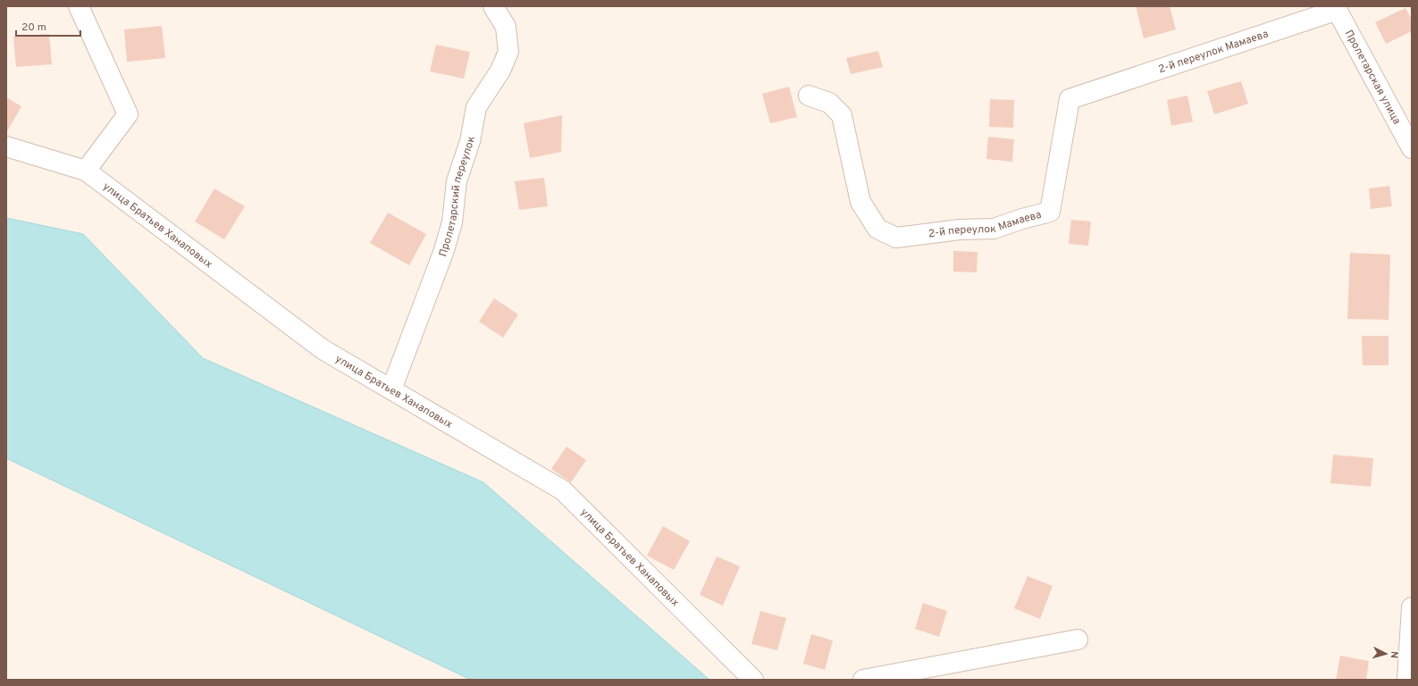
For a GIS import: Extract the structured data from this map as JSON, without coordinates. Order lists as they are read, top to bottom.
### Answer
{
  "streets": {
    "street": [
      "2-й переулок Мамаева",
      "Пролетарская улица",
      "Пролетарский переулок",
      "улица Братьев Ханаповых"
    ]
  },
  "crossings": [
    ["2-й переулок Мамаева", "Пролетарская улица"],
    ["Пролетарский переулок", "улица Братьев Ханаповых"]
  ],
  "scale_bar": "20 m",
  "north": "right"
}
